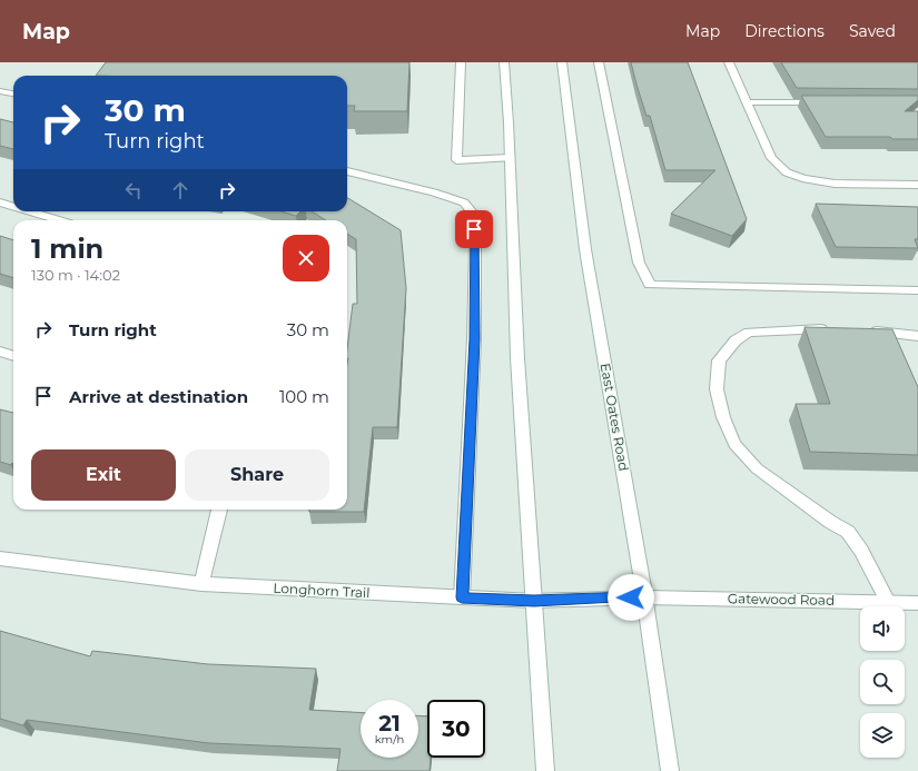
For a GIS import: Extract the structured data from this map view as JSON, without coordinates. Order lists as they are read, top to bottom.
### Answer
{
  "streets": {
    "main road": ["East Oates Road", "Longhorn Trail", "Gatewood Road"]
  },
  "crossings": [
    ["East Oates Road", "Longhorn Trail"],
    ["East Oates Road", "Gatewood Road"],
    ["Longhorn Trail", "Gatewood Road"]
  ],
  "page": {
    "header": "Map",
    "nav": ["Map", "Directions", "Saved"],
    "turn": ["30 m", "Turn right"],
    "heading": ["1 min", "130 m · 14:02"],
    "list": [
      {
        "name": "Turn right",
        "value": "30 m"
      },
      {
        "name": "Arrive at destination",
        "value": "100 m"
      }
    ],
    "buttons": ["Exit", "Share"],
    "speed": "21 km/h",
    "limit": "30"
  }
}
